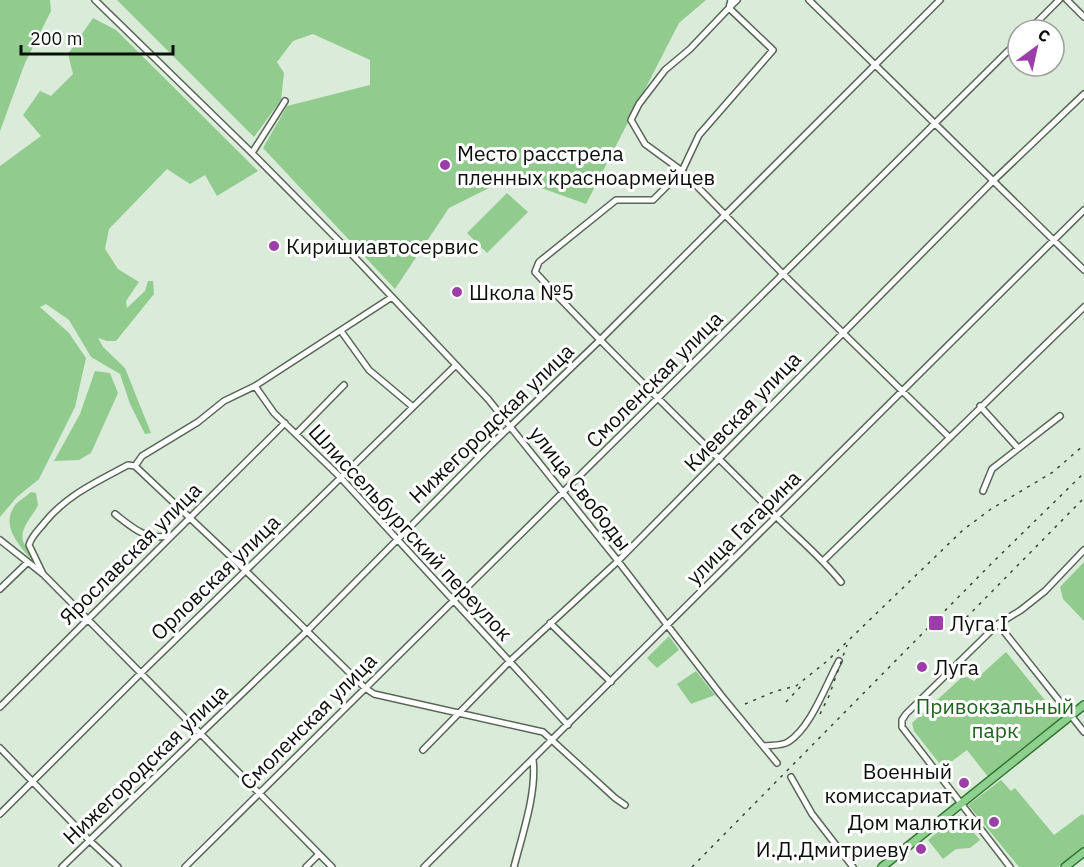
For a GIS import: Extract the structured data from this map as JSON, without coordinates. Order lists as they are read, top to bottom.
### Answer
{
  "streets": {
    "street": [
      "Смоленская улица",
      "Киевская улица",
      "Нижегородская улица",
      "улица Свободы",
      "улица Гагарина",
      "Шлиссельбургский переулок",
      "Ярославская улица",
      "Орловская улица"
    ]
  },
  "crossings": [
    ["Смоленская улица", "улица Свободы"],
    ["Смоленская улица", "Шлиссельбургский переулок"],
    ["Киевская улица", "улица Свободы"],
    ["Киевская улица", "Шлиссельбургский переулок"],
    ["Нижегородская улица", "улица Свободы"],
    ["Нижегородская улица", "Шлиссельбургский переулок"],
    ["улица Свободы", "улица Гагарина"],
    ["улица Свободы", "Орловская улица"],
    ["улица Гагарина", "Шлиссельбургский переулок"],
    ["Шлиссельбургский переулок", "Ярославская улица"],
    ["Шлиссельбургский переулок", "Орловская улица"]
  ],
  "parks": ["Привокзальный парк"],
  "places": {
    "other": [
      "Место расстрела пленных красноармейцев",
      "Киришиавтосервис",
      "Школа №5",
      "Луга",
      "Военный комиссариат",
      "Дом малютки",
      "И.Д.Дмитриеву"
    ],
    "transit": ["Луга I"]
  },
  "scale_bar": "200 m",
  "north": "top right"
}
